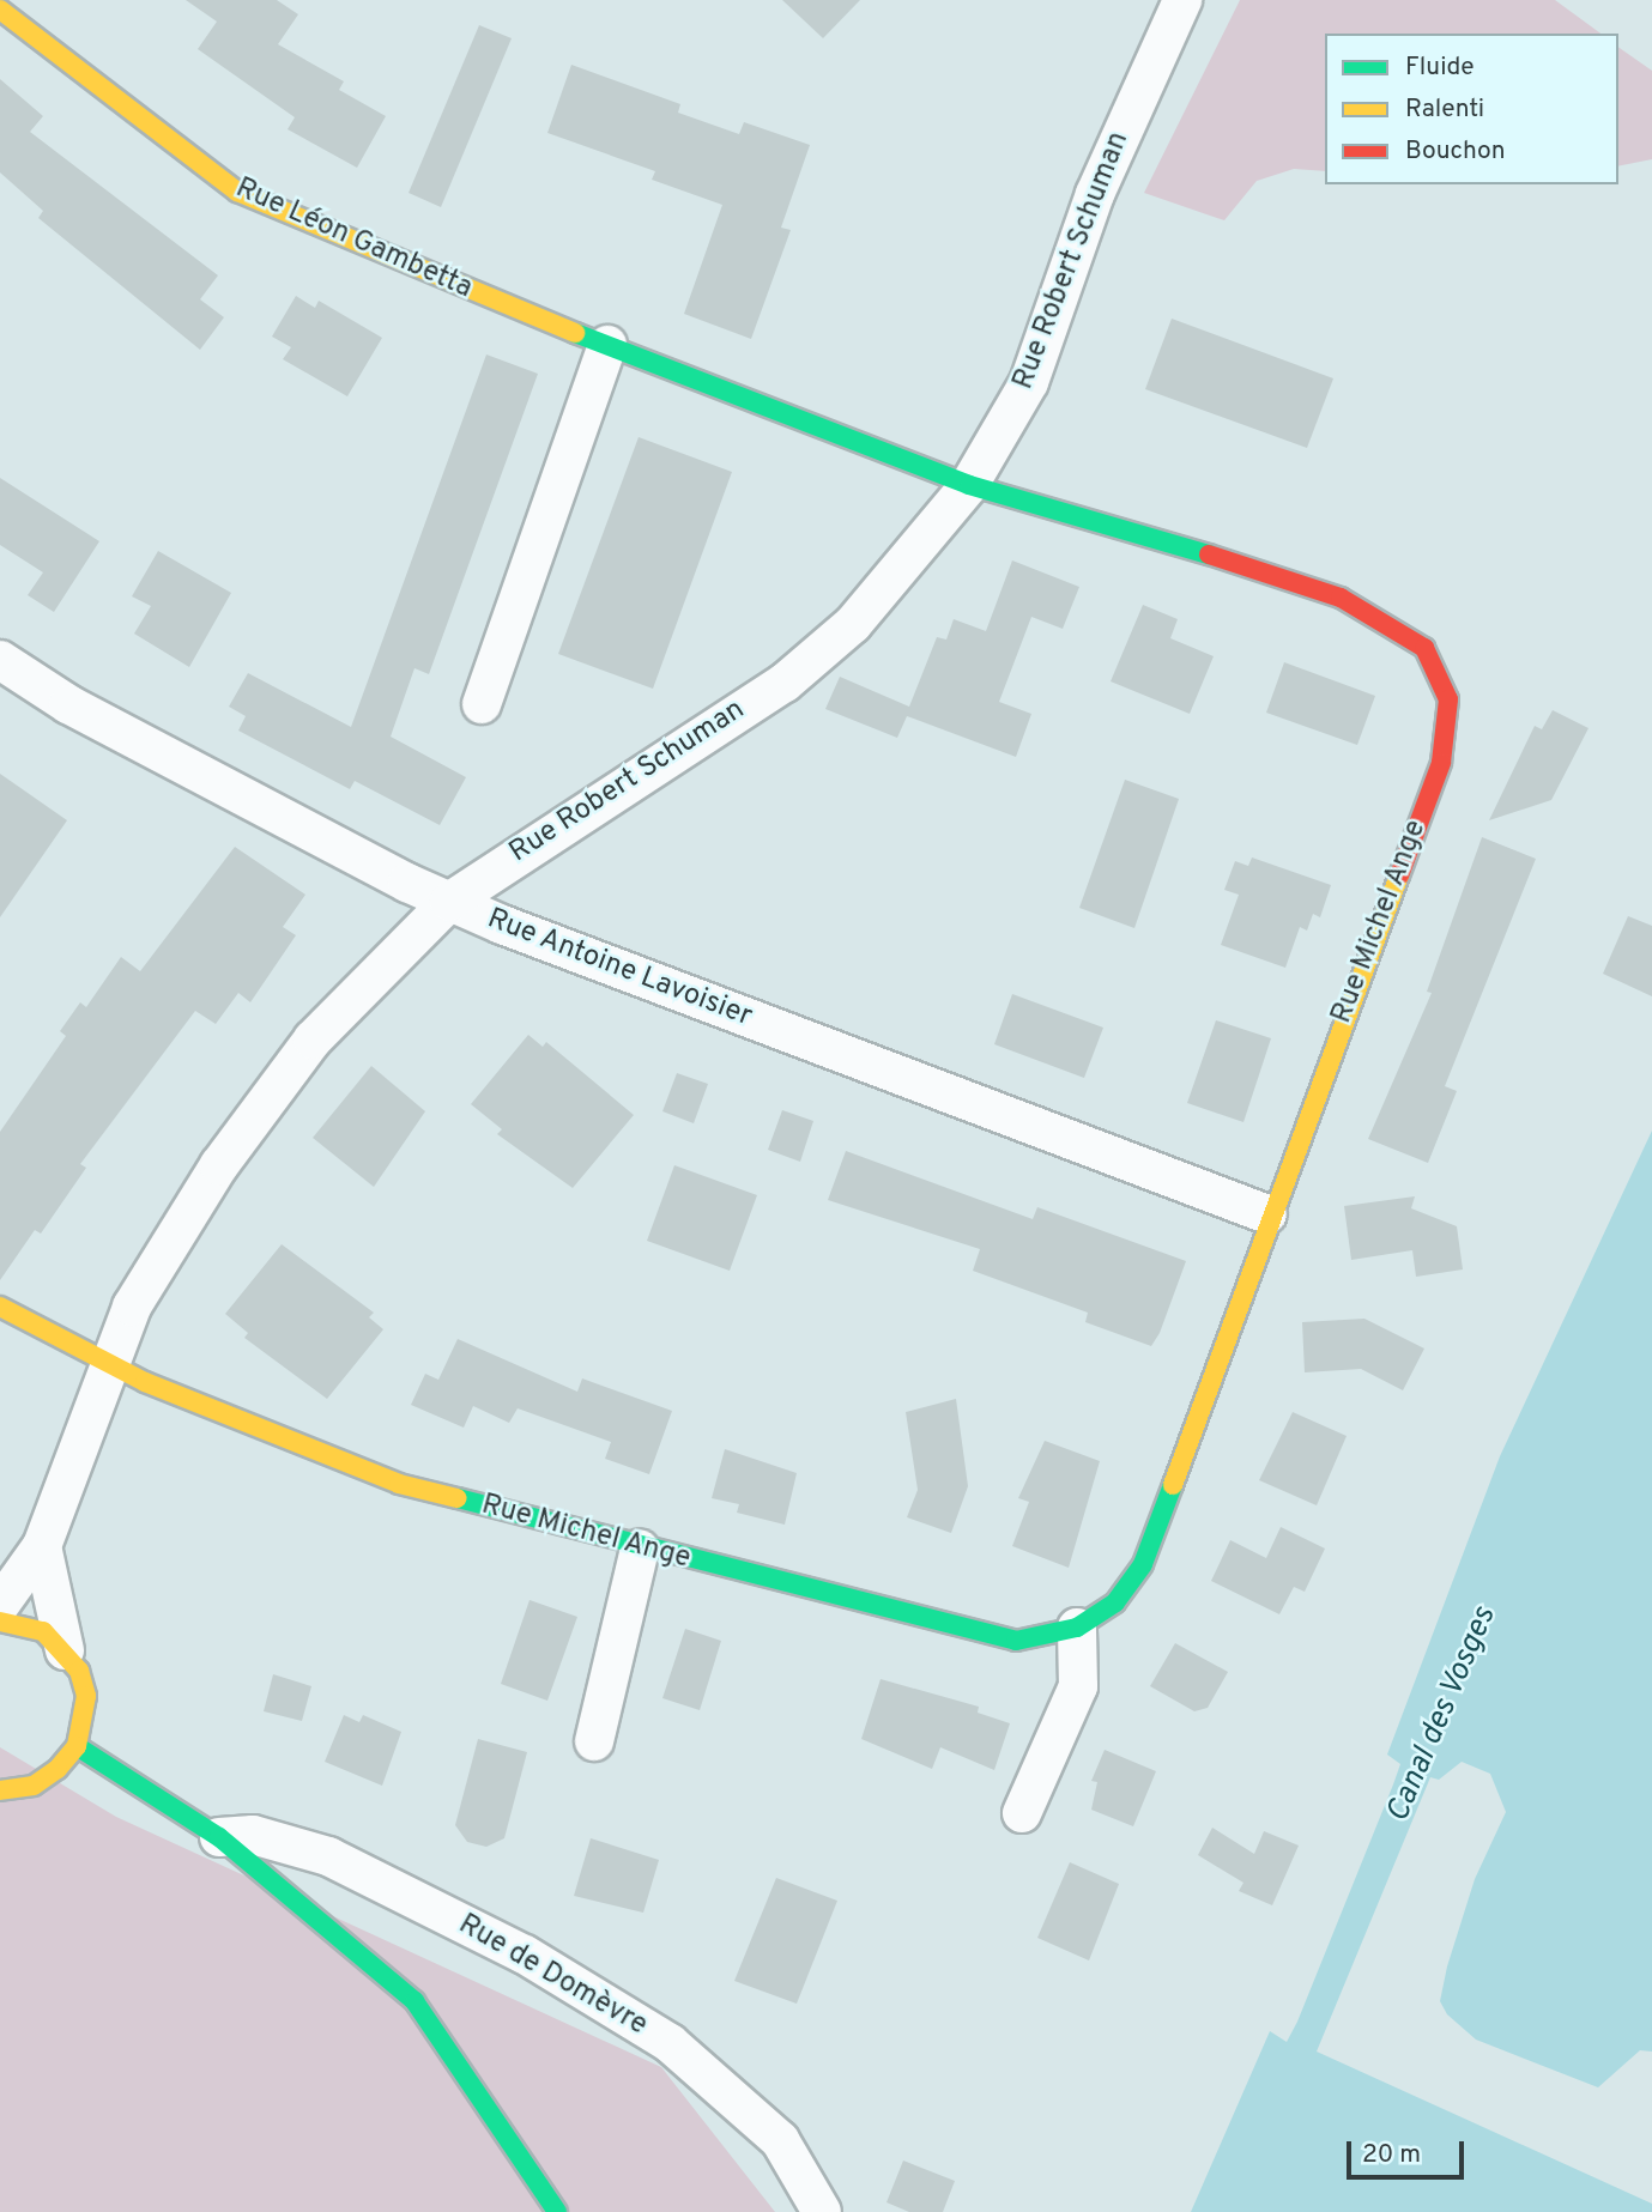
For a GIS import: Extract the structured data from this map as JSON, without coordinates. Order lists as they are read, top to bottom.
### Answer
{
  "streets": {
    "street": [
      "Rue Léon Gambetta",
      "Rue Robert Schuman",
      "Rue Michel Ange",
      "Rue Antoine Lavoisier",
      "Rue de Domèvre"
    ]
  },
  "crossings": [
    ["Rue Léon Gambetta", "Rue Robert Schuman"],
    ["Rue Léon Gambetta", "Rue Michel Ange"],
    ["Rue Robert Schuman", "Rue Michel Ange"],
    ["Rue Robert Schuman", "Rue Antoine Lavoisier"],
    ["Rue Michel Ange", "Rue Antoine Lavoisier"]
  ],
  "water": ["Canal des Vosges"],
  "legend": ["Fluide", "Ralenti", "Bouchon"],
  "scale_bar": "20 m"
}
